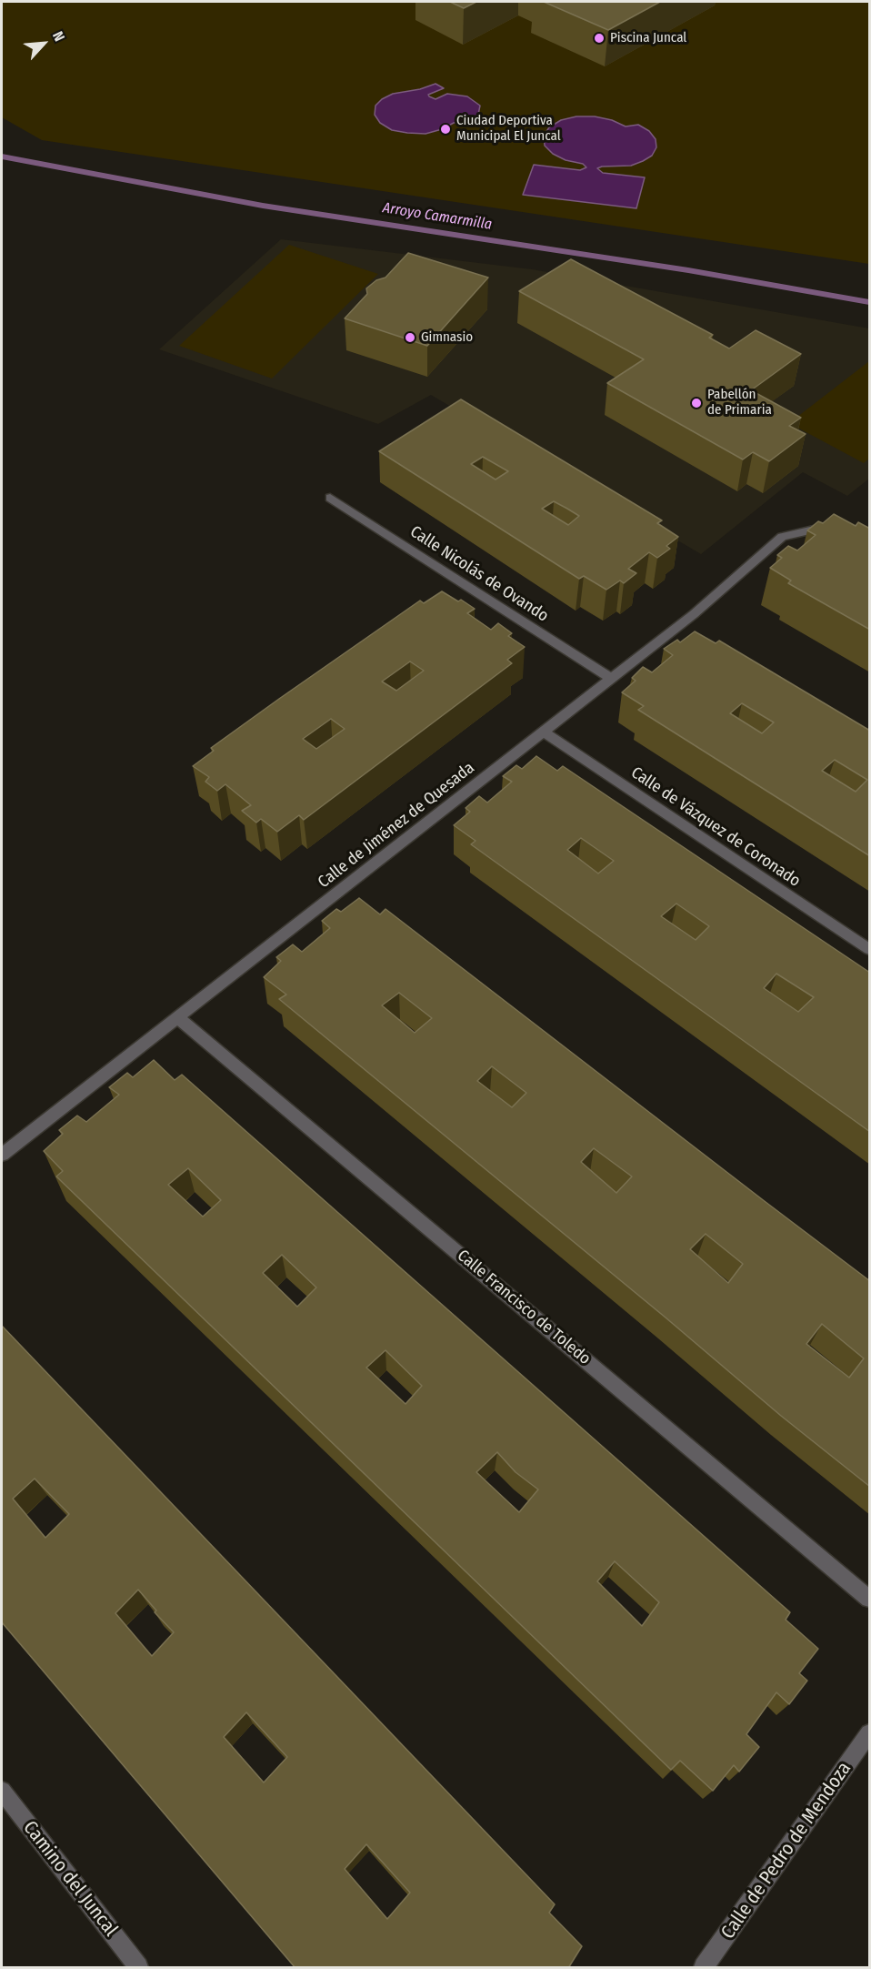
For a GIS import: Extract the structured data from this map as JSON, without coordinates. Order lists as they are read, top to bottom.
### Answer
{
  "streets": {
    "street": [
      "Calle Nicolás de Ovando",
      "Calle de Jiménez de Quesada",
      "Calle de Vázquez de Coronado",
      "Calle Francisco de Toledo",
      "Calle de Pedro de Mendoza",
      "Camino del Juncal"
    ]
  },
  "crossings": [
    ["Calle Nicolás de Ovando", "Calle de Jiménez de Quesada"],
    ["Calle de Jiménez de Quesada", "Calle de Vázquez de Coronado"],
    ["Calle de Jiménez de Quesada", "Calle Francisco de Toledo"]
  ],
  "water": ["Arroyo Camarmilla"],
  "places": [
    "Piscina Juncal",
    "Ciudad Deportiva Municipal El Juncal",
    "Gimnasio",
    "Pabellón de Primaria"
  ],
  "north": "top right"
}
